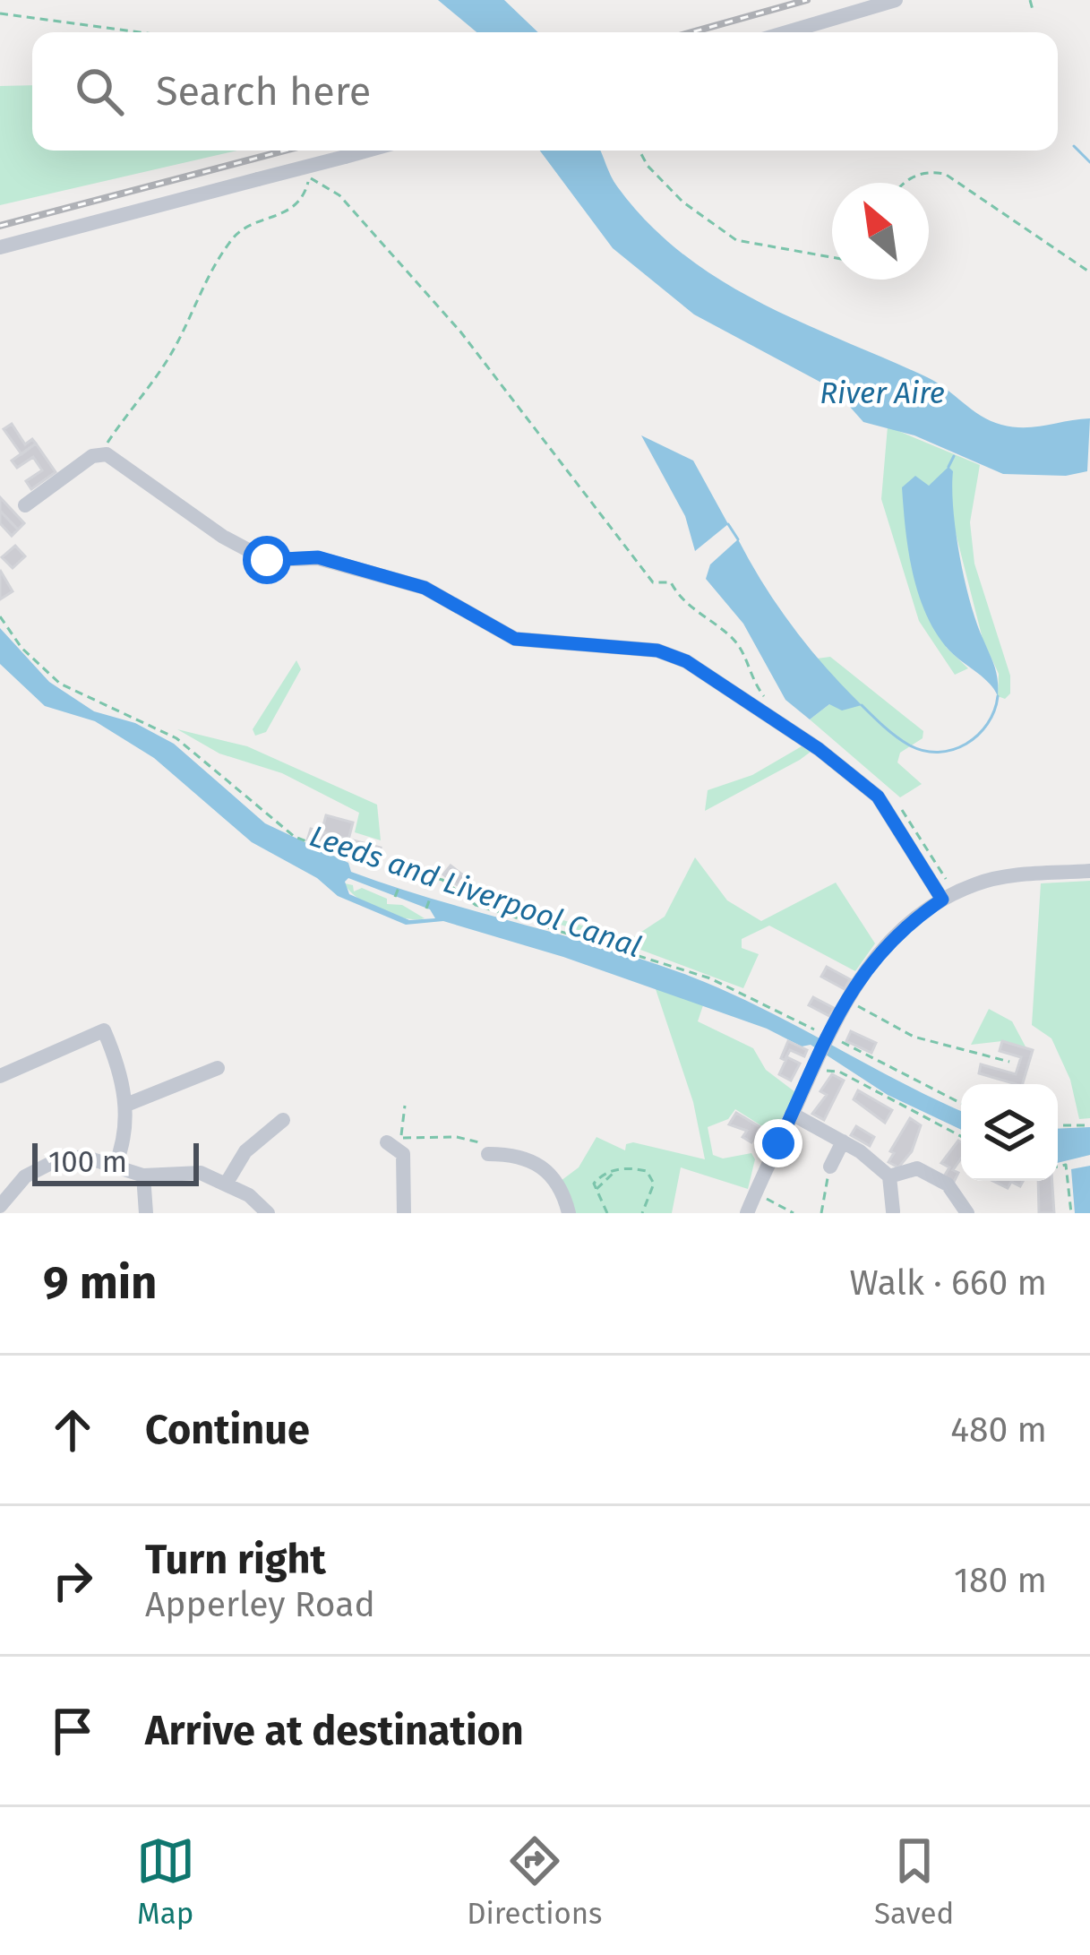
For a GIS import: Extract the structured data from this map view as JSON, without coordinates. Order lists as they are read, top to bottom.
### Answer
{
  "water": ["River Aire", "Leeds and Liverpool Canal"],
  "scale_bar": "100 m",
  "north": "top left",
  "page": {
    "search": "Search here",
    "scale": "100 m",
    "heading": ["9 min", "Walk · 660 m"],
    "list": [
      ["Continue", "480 m"],
      ["Turn right", "Apperley Road", "180 m"],
      "Arrive at destination"
    ],
    "nav": ["Map", "Directions", "Saved"]
  }
}
